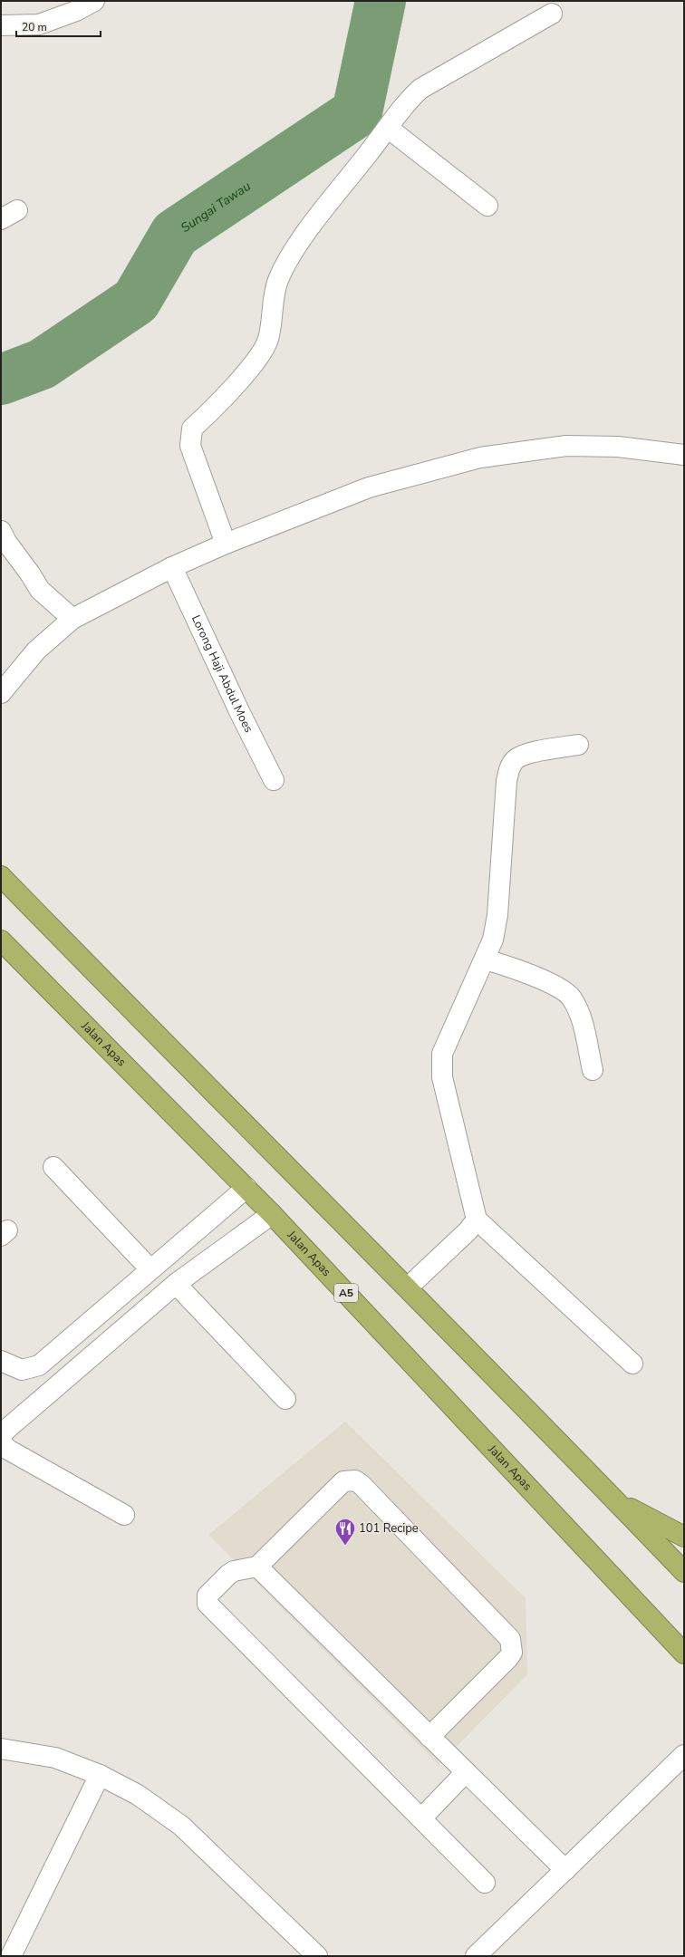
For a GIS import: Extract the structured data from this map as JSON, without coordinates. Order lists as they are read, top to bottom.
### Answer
{
  "streets": {
    "highway": ["Jalan Apas", "A5"],
    "street": ["Lorong Haji Abdul Moes"]
  },
  "water": ["Sungai Tawau"],
  "places": {
    "restaurant": ["101 Recipe"]
  },
  "scale_bar": "20 m"
}
